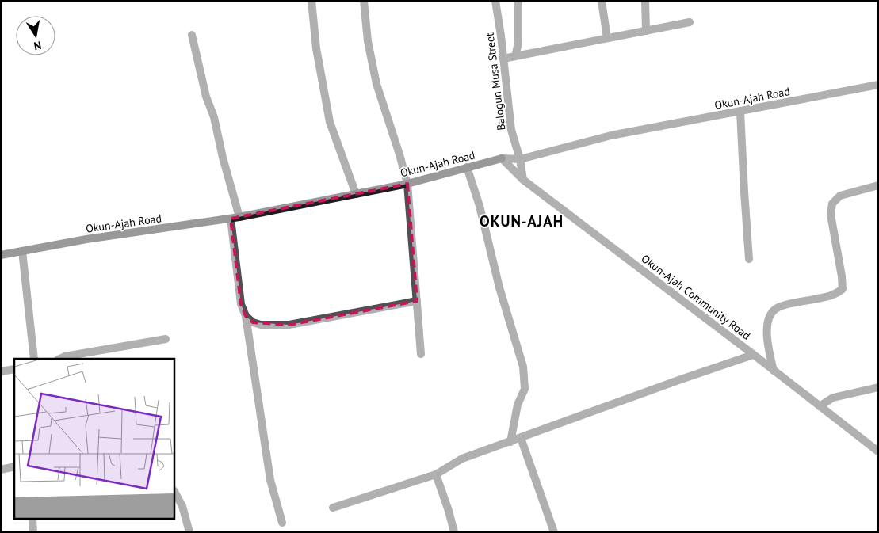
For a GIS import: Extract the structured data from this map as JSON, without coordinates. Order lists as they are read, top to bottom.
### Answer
{
  "streets": {
    "main road": ["Okun-Ajah Road"],
    "street": ["Balogun Musa Street", "Okun-Ajah Community Road"]
  },
  "crossings": [
    ["Balogun Musa Street", "Okun-Ajah Road"],
    ["Balogun Musa Street", "Okun-Ajah Community Road"],
    ["Okun-Ajah Road", "Okun-Ajah Community Road"]
  ],
  "districts": ["OKUN-AJAH"],
  "north": "bottom"
}
